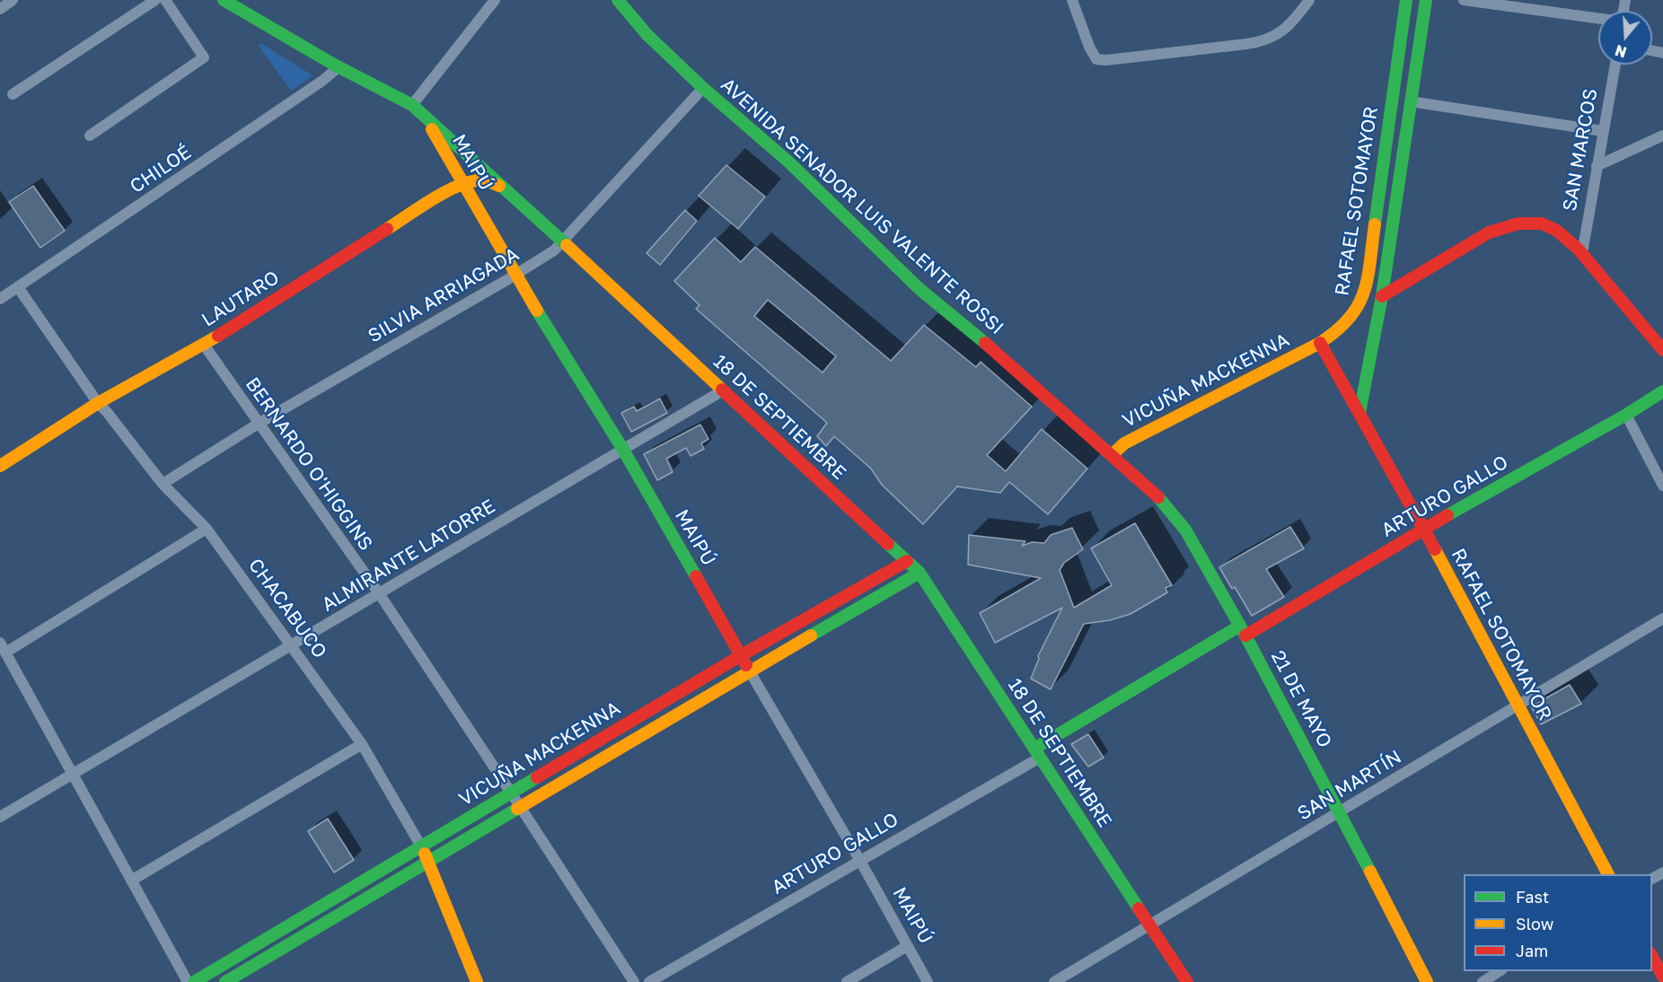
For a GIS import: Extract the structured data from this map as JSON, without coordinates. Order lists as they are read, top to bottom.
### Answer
{
  "streets": {
    "main road": [
      "SAN MARCOS",
      "MAIPÚ",
      "RAFAEL SOTOMAYOR",
      "AVENIDA SENADOR LUIS VALENTE ROSSI",
      "LAUTARO",
      "VICUÑA MACKENNA",
      "18 DE SEPTIEMBRE",
      "ARTURO GALLO",
      "CHACABUCO",
      "21 DE MAYO"
    ],
    "street": [
      "CHILOÉ",
      "SILVIA ARRIAGADA",
      "BERNARDO O'HIGGINS",
      "ALMIRANTE LATORRE",
      "SAN MARTÍN"
    ]
  },
  "crossings": [
    ["SAN MARCOS", "RAFAEL SOTOMAYOR"],
    ["MAIPÚ", "SILVIA ARRIAGADA"],
    ["MAIPÚ", "LAUTARO"],
    ["MAIPÚ", "VICUÑA MACKENNA"],
    ["MAIPÚ", "18 DE SEPTIEMBRE"],
    ["MAIPÚ", "ARTURO GALLO"],
    ["MAIPÚ", "ALMIRANTE LATORRE"],
    ["CHILOÉ", "18 DE SEPTIEMBRE"],
    ["CHILOÉ", "CHACABUCO"],
    ["RAFAEL SOTOMAYOR", "VICUÑA MACKENNA"],
    ["RAFAEL SOTOMAYOR", "ARTURO GALLO"],
    ["RAFAEL SOTOMAYOR", "SAN MARTÍN"],
    ["AVENIDA SENADOR LUIS VALENTE ROSSI", "SILVIA ARRIAGADA"],
    ["AVENIDA SENADOR LUIS VALENTE ROSSI", "VICUÑA MACKENNA"],
    ["AVENIDA SENADOR LUIS VALENTE ROSSI", "21 DE MAYO"],
    ["SILVIA ARRIAGADA", "18 DE SEPTIEMBRE"],
    ["SILVIA ARRIAGADA", "BERNARDO O'HIGGINS"],
    ["SILVIA ARRIAGADA", "CHACABUCO"],
    ["LAUTARO", "18 DE SEPTIEMBRE"],
    ["LAUTARO", "BERNARDO O'HIGGINS"],
    ["LAUTARO", "CHACABUCO"],
    ["VICUÑA MACKENNA", "18 DE SEPTIEMBRE"],
    ["VICUÑA MACKENNA", "BERNARDO O'HIGGINS"],
    ["VICUÑA MACKENNA", "CHACABUCO"],
    ["VICUÑA MACKENNA", "21 DE MAYO"],
    ["18 DE SEPTIEMBRE", "ARTURO GALLO"],
    ["18 DE SEPTIEMBRE", "ALMIRANTE LATORRE"],
    ["18 DE SEPTIEMBRE", "SAN MARTÍN"],
    ["BERNARDO O'HIGGINS", "ALMIRANTE LATORRE"],
    ["ARTURO GALLO", "21 DE MAYO"],
    ["ALMIRANTE LATORRE", "CHACABUCO"],
    ["21 DE MAYO", "SAN MARTÍN"]
  ],
  "legend": ["Fast", "Slow", "Jam"],
  "north": "bottom"
}
